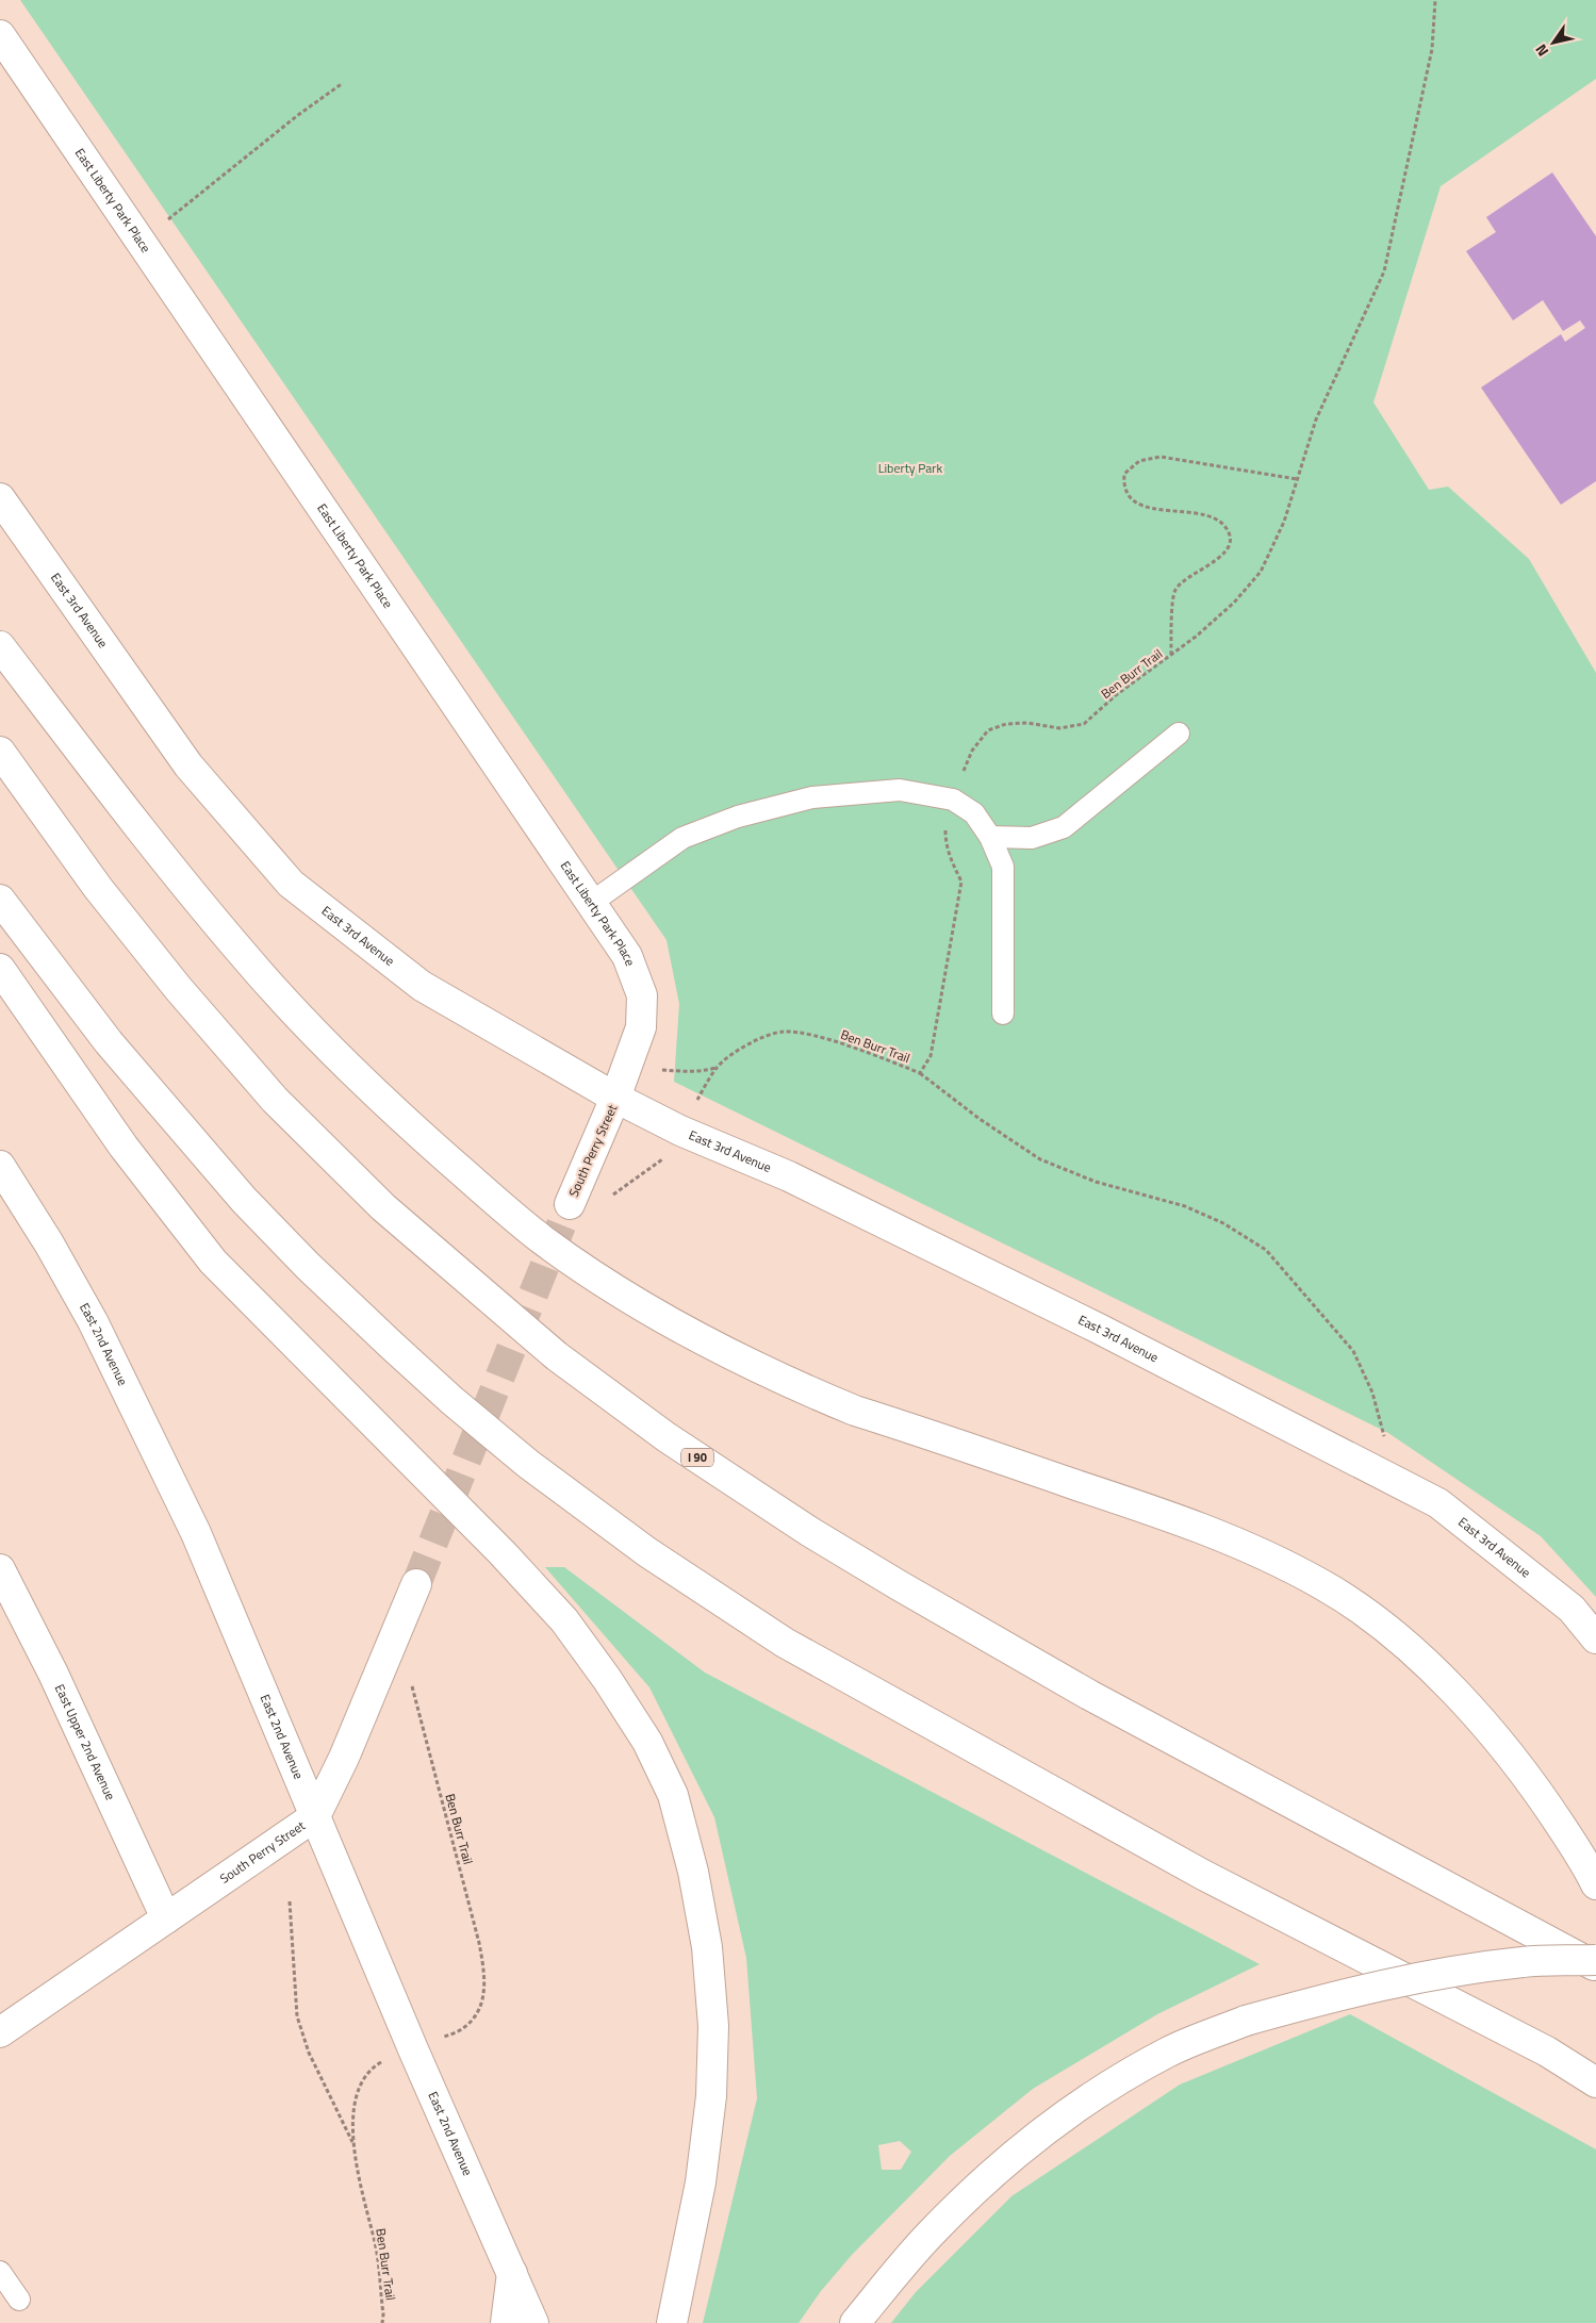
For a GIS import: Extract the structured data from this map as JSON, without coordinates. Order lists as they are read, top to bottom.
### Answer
{
  "streets": {
    "main road": [
      "East Liberty Park Place",
      "East 3rd Avenue",
      "South Perry Street",
      "East 2nd Avenue",
      "I 90",
      "East Upper 2nd Avenue"
    ],
    "path": ["Ben Burr Trail"]
  },
  "crossings": [
    ["East Liberty Park Place", "East 3rd Avenue"],
    ["East Liberty Park Place", "South Perry Street"],
    ["East 3rd Avenue", "South Perry Street"],
    ["South Perry Street", "East 2nd Avenue"],
    ["South Perry Street", "East Upper 2nd Avenue"]
  ],
  "parks": ["Liberty Park"],
  "north": "bottom left"
}
